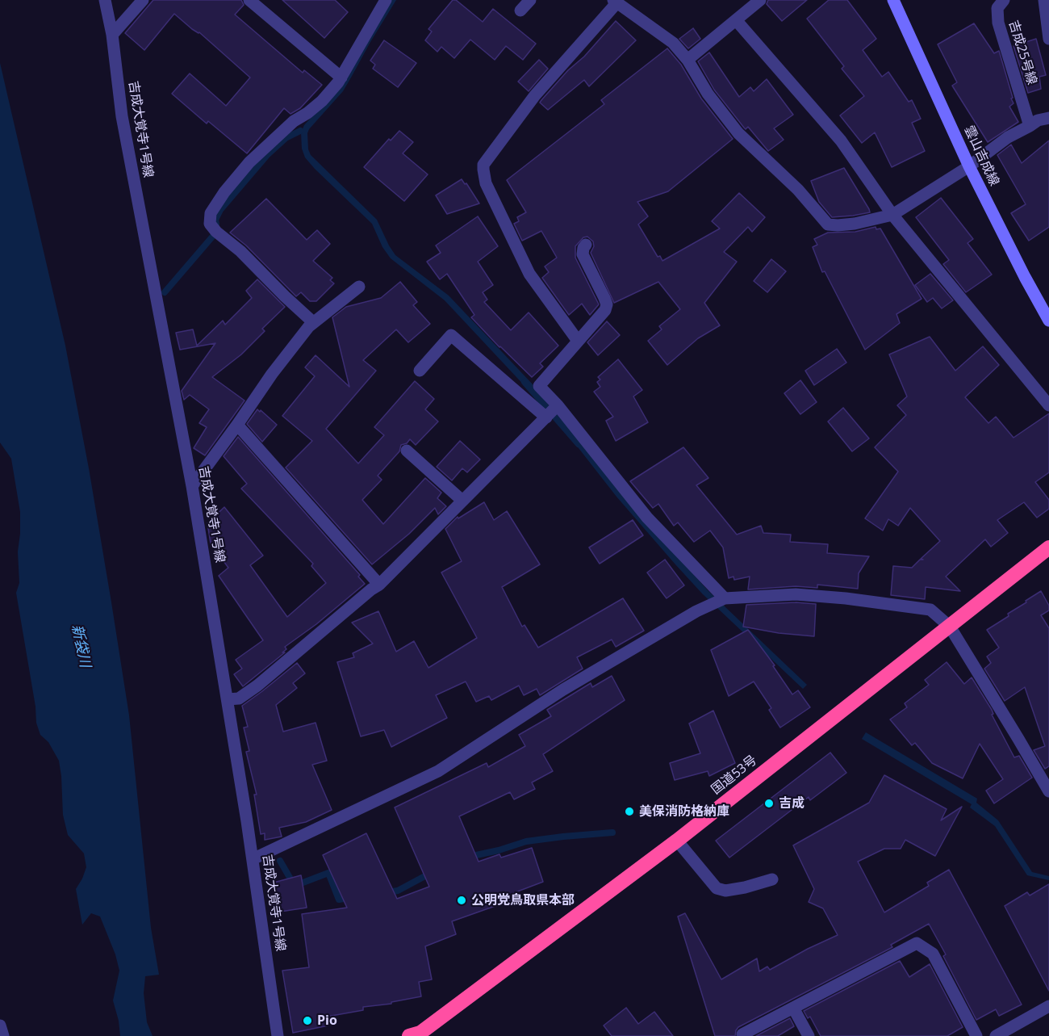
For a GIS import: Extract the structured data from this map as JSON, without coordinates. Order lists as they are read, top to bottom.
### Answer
{
  "streets": {
    "highway": ["国道53号"],
    "street": ["吉成25号線", "吉成大覚寺1号線", "雲山吉成線"]
  },
  "water": ["新袋川"],
  "places": [
    "吉成",
    "美保消防格納庫",
    "公明党鳥取県本部",
    "Pio"
  ]
}
